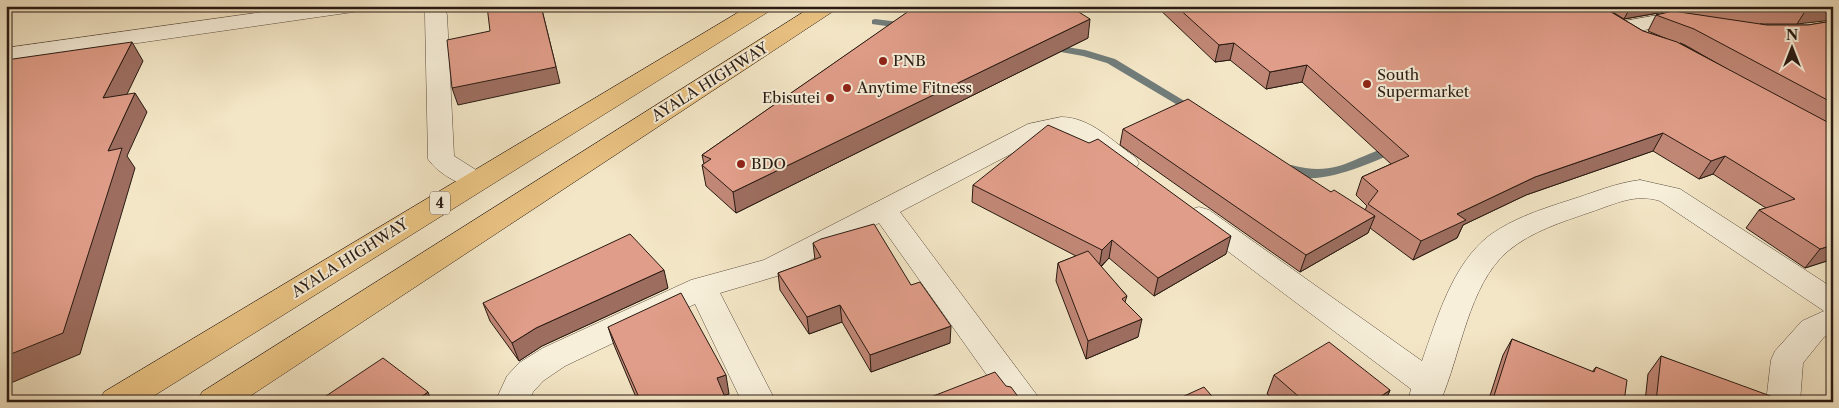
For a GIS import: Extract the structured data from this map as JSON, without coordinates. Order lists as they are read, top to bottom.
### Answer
{
  "streets": {
    "highway": ["AYALA HIGHWAY", "4"]
  },
  "places": [
    "PNB",
    "South Supermarket",
    "Anytime Fitness",
    "Ebisutei",
    "BDO"
  ],
  "north": "top"
}
